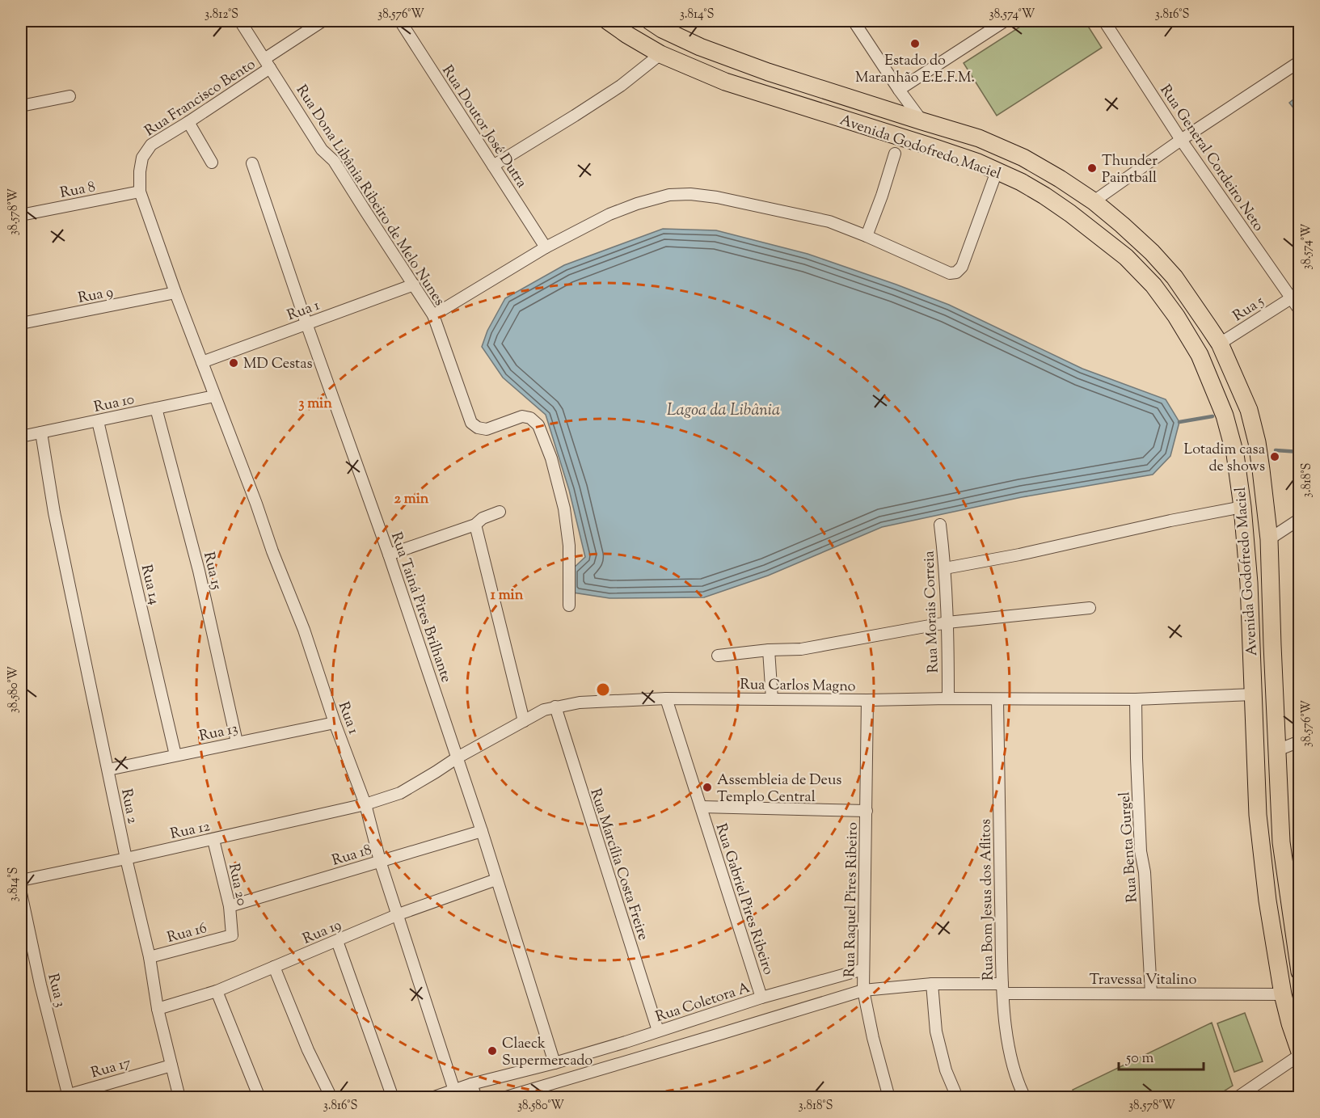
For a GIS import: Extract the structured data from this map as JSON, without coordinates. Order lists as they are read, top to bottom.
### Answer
{
  "streets": {
    "main road": ["Avenida Godofredo Maciel"],
    "street": [
      "Rua Francisco Bento",
      "Rua Doutor José Dutra",
      "Rua General Cordeiro Neto",
      "Rua 8",
      "Rua Dona Libânia Ribeiro de Melo Nunes",
      "Rua 9",
      "Rua 5",
      "Rua 1",
      "Rua 10",
      "Rua 15",
      "Rua 14",
      "Rua Tainá Pires Brilhante",
      "Rua Morais Correia",
      "Rua Carlos Magno",
      "Rua 13",
      "Rua 2",
      "Rua 12",
      "Rua Benta Gurgel",
      "Rua 18",
      "Rua Marcília Costa Freire",
      "Rua 20",
      "Rua Gabriel Pires Ribeiro",
      "Rua Raquel Pires Ribeiro",
      "Rua Bom Jesus dos Aflitos",
      "Rua 19",
      "Rua 16",
      "Travessa Vitalino",
      "Rua 3",
      "Rua Coletora A",
      "Rua 17"
    ]
  },
  "crossings": [
    ["Rua Francisco Bento", "Rua Dona Libânia Ribeiro de Melo Nunes"],
    ["Rua Francisco Bento", "Rua 1"],
    ["Avenida Godofredo Maciel", "Rua 5"],
    ["Avenida Godofredo Maciel", "Rua Carlos Magno"],
    ["Avenida Godofredo Maciel", "Travessa Vitalino"],
    ["Rua General Cordeiro Neto", "Rua 5"],
    ["Rua 8", "Rua 1"],
    ["Rua Dona Libânia Ribeiro de Melo Nunes", "Rua 1"],
    ["Rua 9", "Rua 1"],
    ["Rua 1", "Rua 10"],
    ["Rua 1", "Rua Tainá Pires Brilhante"],
    ["Rua 1", "Rua Carlos Magno"],
    ["Rua 1", "Rua 13"],
    ["Rua 1", "Rua 12"],
    ["Rua 1", "Rua 18"],
    ["Rua 1", "Rua 19"],
    ["Rua 1", "Rua Coletora A"],
    ["Rua 10", "Rua 15"],
    ["Rua 10", "Rua 14"],
    ["Rua 10", "Rua 2"],
    ["Rua 15", "Rua 13"],
    ["Rua 14", "Rua 13"],
    ["Rua Tainá Pires Brilhante", "Rua Carlos Magno"],
    ["Rua Tainá Pires Brilhante", "Rua 18"],
    ["Rua Tainá Pires Brilhante", "Rua 19"],
    ["Rua Tainá Pires Brilhante", "Rua Coletora A"],
    ["Rua Morais Correia", "Rua Carlos Magno"],
    ["Rua Carlos Magno", "Rua 12"],
    ["Rua Carlos Magno", "Rua Benta Gurgel"],
    ["Rua Carlos Magno", "Rua Marcília Costa Freire"],
    ["Rua Carlos Magno", "Rua Gabriel Pires Ribeiro"],
    ["Rua Carlos Magno", "Rua Raquel Pires Ribeiro"],
    ["Rua Carlos Magno", "Rua Bom Jesus dos Aflitos"],
    ["Rua 13", "Rua 2"],
    ["Rua 2", "Rua 12"],
    ["Rua 2", "Rua 19"],
    ["Rua 2", "Rua 16"],
    ["Rua 2", "Rua 17"],
    ["Rua 12", "Rua 20"],
    ["Rua Benta Gurgel", "Travessa Vitalino"],
    ["Rua 18", "Rua 20"],
    ["Rua Marcília Costa Freire", "Rua Coletora A"],
    ["Rua 20", "Rua 16"],
    ["Rua Gabriel Pires Ribeiro", "Rua Coletora A"],
    ["Rua Raquel Pires Ribeiro", "Travessa Vitalino"],
    ["Rua Raquel Pires Ribeiro", "Rua Coletora A"],
    ["Rua Bom Jesus dos Aflitos", "Travessa Vitalino"],
    ["Rua 3", "Rua 17"]
  ],
  "water": ["Lagoa da Libânia"],
  "places": [
    "Estado do Maranhão E.E.F.M.",
    "Thunder Paintball",
    "MD Cestas",
    "Lotadim casa de shows",
    "Assembleia de Deus Templo Central",
    "Claeck Supermercado"
  ],
  "scale_bar": "50 m",
  "coordinates": [
    "3.812°S",
    "38.576°W",
    "3.814°S",
    "38.574°W",
    "3.816°S",
    "38.578°W",
    "3.818°S",
    "38.580°W"
  ],
  "rings": ["3 min", "2 min", "1 min"]
}
